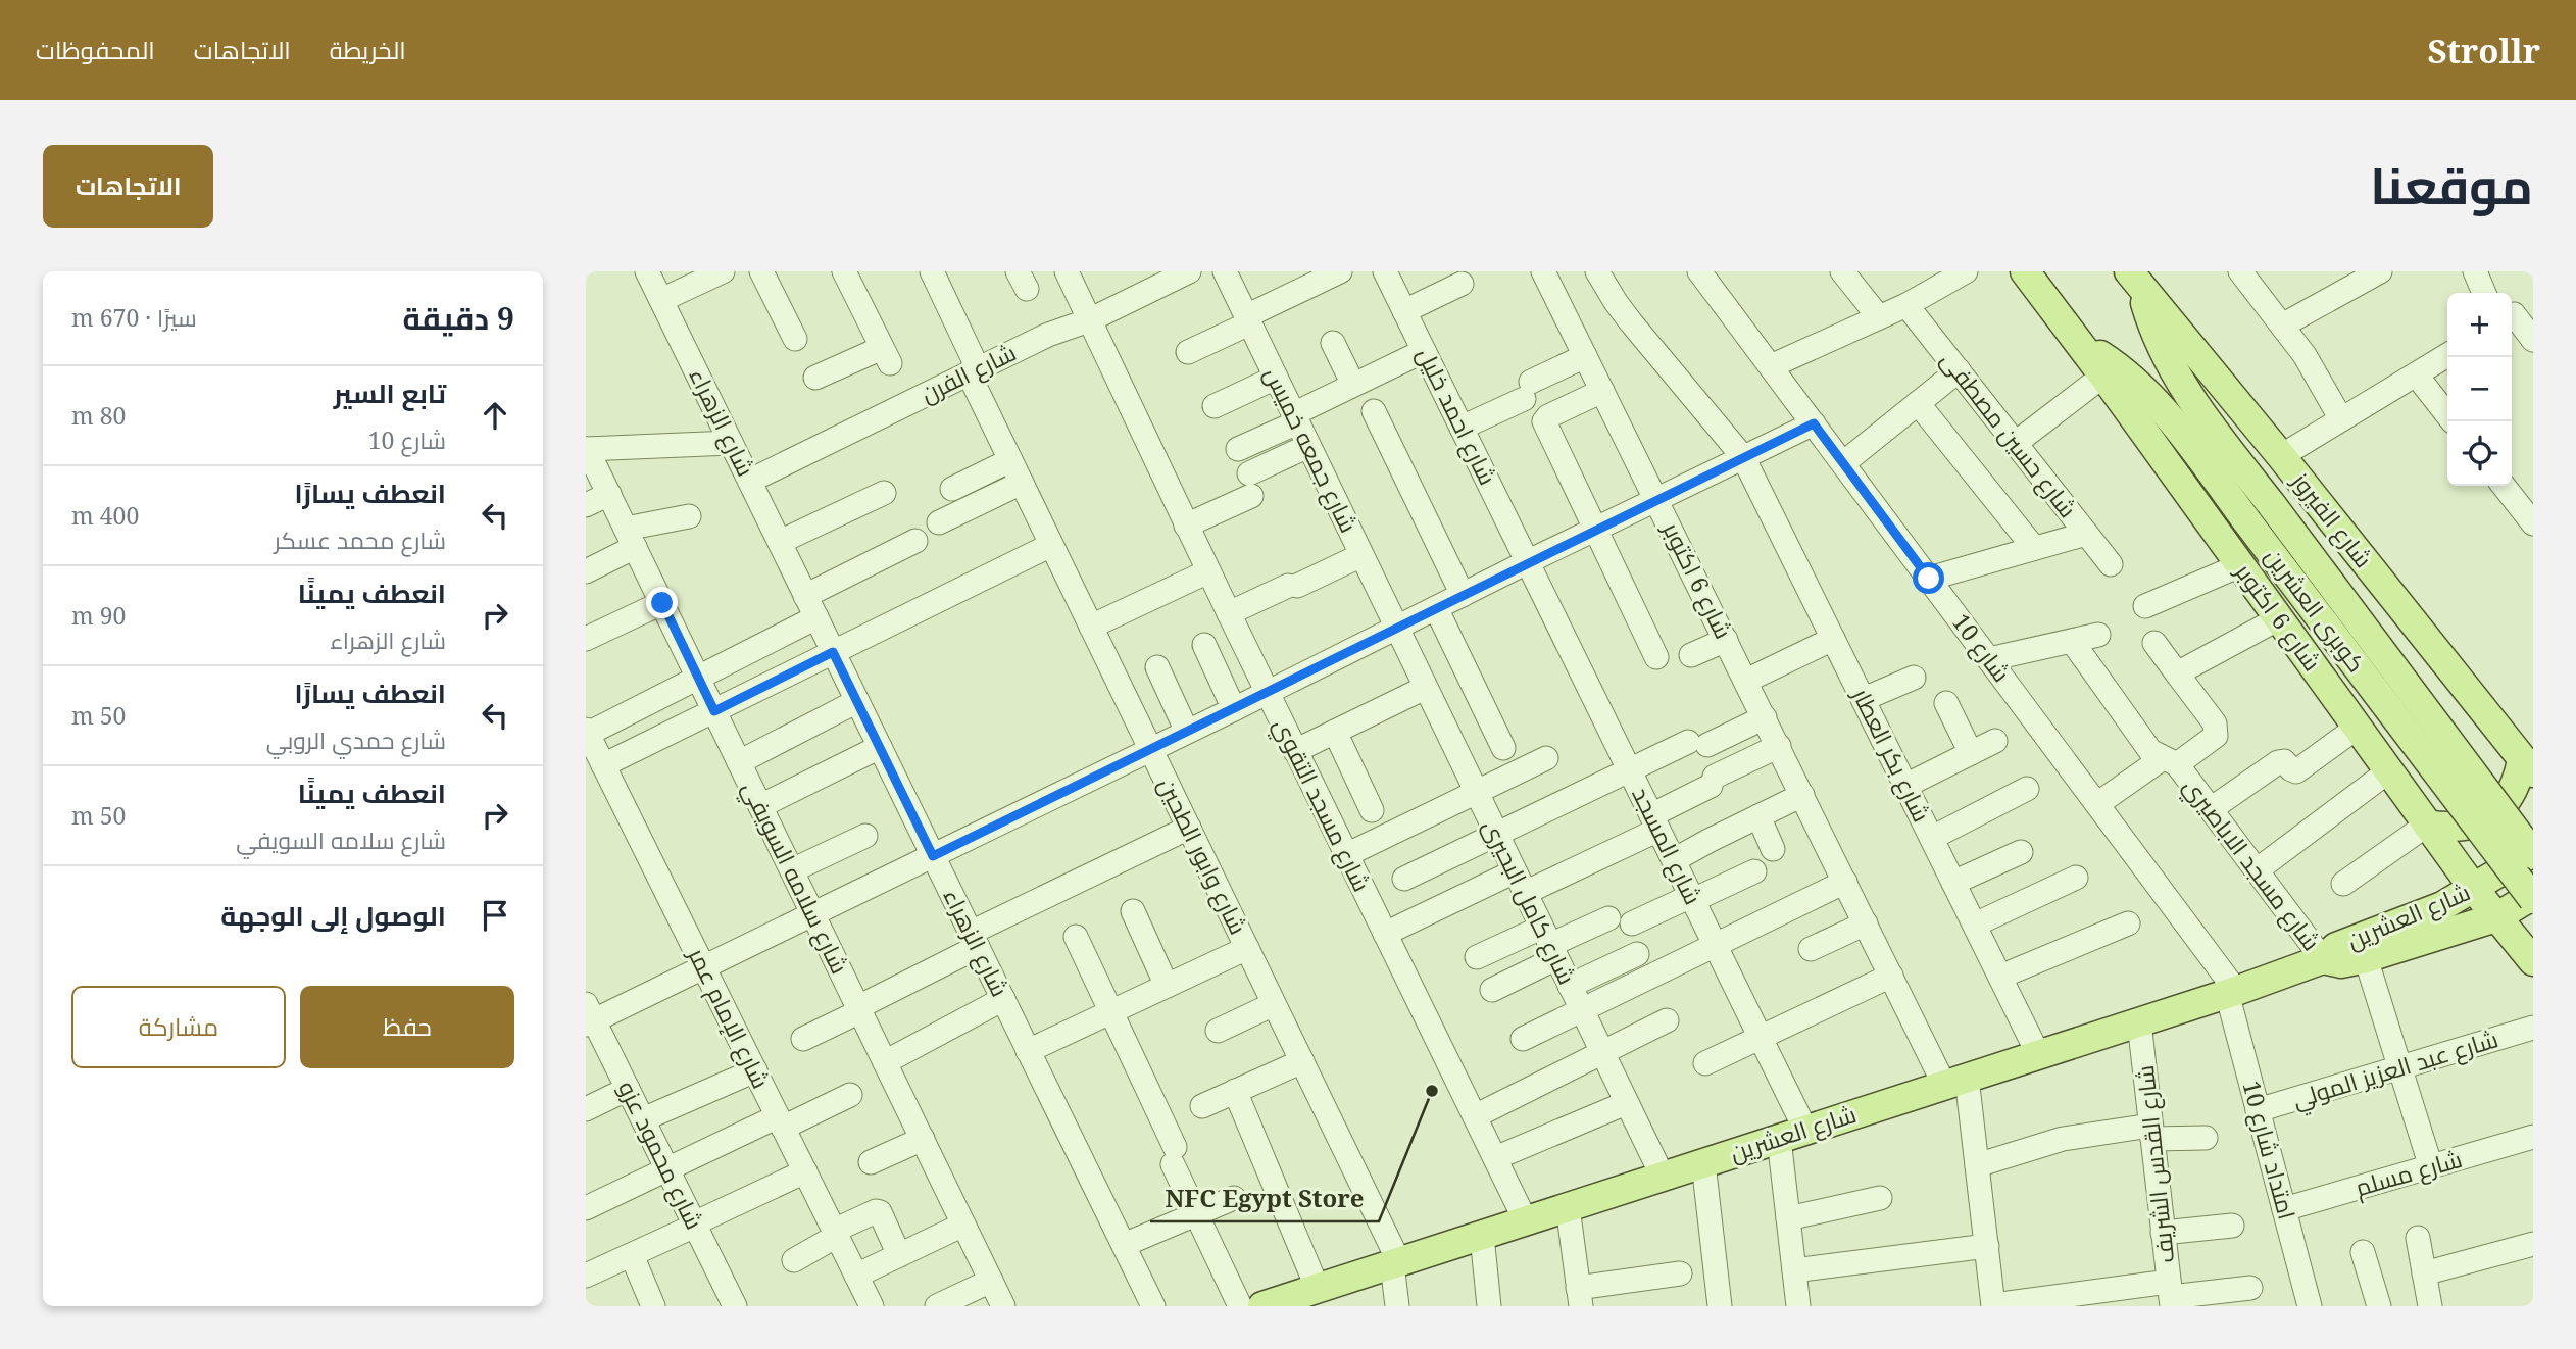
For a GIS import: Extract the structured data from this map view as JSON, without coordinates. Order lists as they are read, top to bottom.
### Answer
{
  "streets": {
    "main road": [
      "شارع الفيروز",
      "شارع 6 اكتوبر",
      "كوبرى العشرين",
      "شارع العشرين"
    ],
    "street": [
      "شارع الفرن",
      "شارع احمد خليل",
      "شارع الزهراء",
      "شارع حسين مصطفى",
      "شارع جمعه خميس",
      "شارع 10",
      "شارع بكر العطار",
      "شارع مسجد التقوي",
      "شارع المسجد",
      "شارع وابور الطحين",
      "شارع مسجد الاباصيري",
      "شارع سلامه السويفي",
      "شارع كامل البحيرى",
      "شارع الإمام عمر",
      "شارع عبد العزيز المولي",
      "امتداد شارع 10",
      "شارع محمود عزو",
      "شارع القدس الشريف",
      "شارع مسلم"
    ]
  },
  "crossings": [
    ["شارع الفرن", "شارع الزهراء"],
    ["شارع الفرن", "شارع مسجد التقوي"],
    ["شارع الفرن", "شارع وابور الطحين"],
    ["شارع احمد خليل", "شارع المسجد"],
    ["شارع جمعه خميس", "شارع كامل البحيرى"],
    ["شارع الفيروز", "كوبرى العشرين"],
    ["شارع 6 اكتوبر", "كوبرى العشرين"],
    ["شارع 6 اكتوبر", "شارع العشرين"],
    ["كوبرى العشرين", "شارع العشرين"],
    ["شارع 10", "شارع العشرين"],
    ["شارع 10", "امتداد شارع 10"],
    ["شارع بكر العطار", "شارع العشرين"],
    ["شارع مسجد التقوي", "شارع العشرين"],
    ["شارع المسجد", "شارع العشرين"],
    ["شارع وابور الطحين", "شارع العشرين"],
    ["شارع مسجد الاباصيري", "شارع العشرين"],
    ["شارع كامل البحيرى", "شارع العشرين"],
    ["شارع العشرين", "امتداد شارع 10"],
    ["شارع العشرين", "شارع القدس الشريف"],
    ["شارع عبد العزيز المولي", "امتداد شارع 10"],
    ["امتداد شارع 10", "شارع مسلم"]
  ],
  "places": ["NFC Egypt Store"],
  "page": {
    "header": "Strollr",
    "nav": ["الخريطة", "الاتجاهات", "المحفوظات"],
    "title": "موقعنا",
    "buttons": [
      "الاتجاهات",
      ["حفظ", "مشاركة"]
    ],
    "heading": ["9 دقيقة", "سيرًا · 670 m"],
    "map_buttons": ["+", "−"],
    "list": [
      ["تابع السير", "شارع 10", "80 m"],
      ["انعطف يسارًا", "شارع محمد عسكر", "400 m"],
      ["انعطف يمينًا", "شارع الزهراء", "90 m"],
      ["انعطف يسارًا", "شارع حمدي الروبي", "50 m"],
      ["انعطف يمينًا", "شارع سلامه السويفي", "50 m"],
      "الوصول إلى الوجهة"
    ]
  }
}
